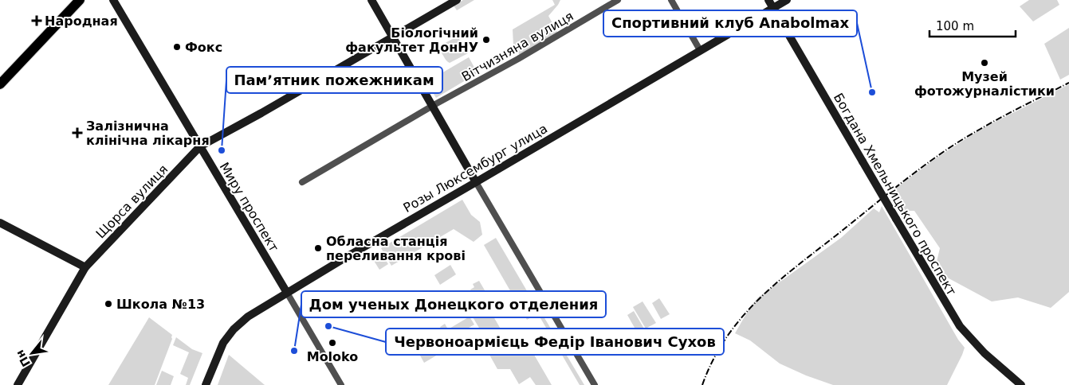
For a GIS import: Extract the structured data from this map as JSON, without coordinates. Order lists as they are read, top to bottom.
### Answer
{
  "streets": {
    "street": [
      "Вітчизняна вулиця",
      "Розы Люксембург улица",
      "Богдана Хмельницького проспект",
      "Щорса вулиця",
      "Миру проспект"
    ]
  },
  "crossings": [
    ["Розы Люксембург улица", "Богдана Хмельницького проспект"],
    ["Розы Люксембург улица", "Миру проспект"],
    ["Щорса вулиця", "Миру проспект"]
  ],
  "places": {
    "health": ["Народная", "Залізнична клінічна лікарня"],
    "other": [
      "Біологічний факультет ДонНУ",
      "Фокс",
      "Музей фотожурналістики",
      "Спортивний клуб Anabolmax",
      "Памʼятник пожежникам",
      "Обласна станція переливання крові",
      "Школа №13",
      "Червоноармієць Федір Іванович Сухов",
      "Moloko",
      "Дом ученых Донецкого отделения"
    ]
  },
  "scale_bar": "100 m",
  "north": "bottom left"
}
